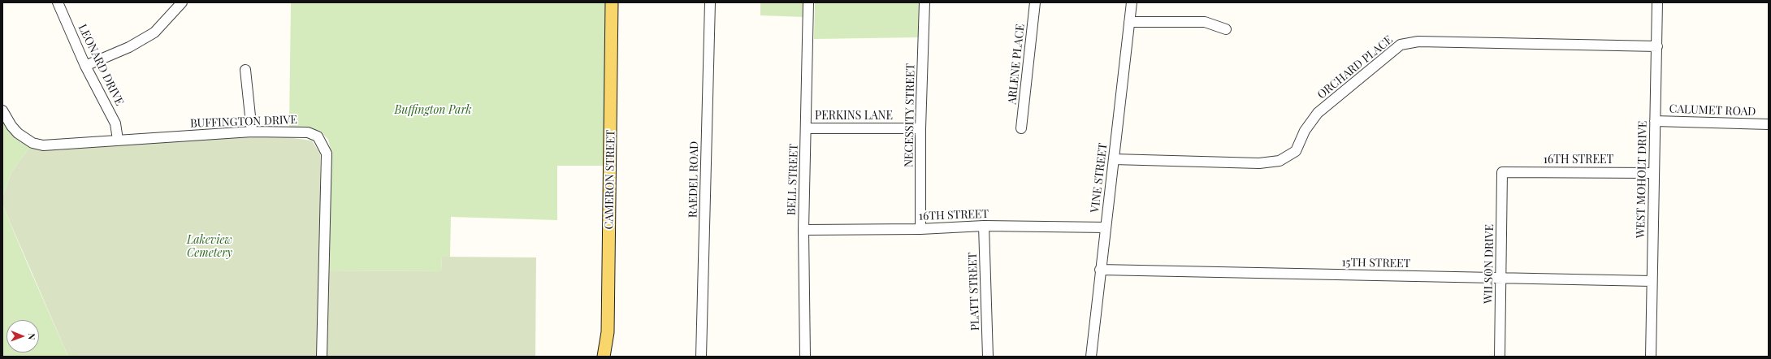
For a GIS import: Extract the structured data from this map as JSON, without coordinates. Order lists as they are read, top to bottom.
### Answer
{
  "streets": {
    "main road": ["CAMERON STREET"],
    "street": [
      "ARLENE PLACE",
      "LEONARD DRIVE",
      "ORCHARD PLACE",
      "CALUMET ROAD",
      "NECESSITY STREET",
      "PERKINS LANE",
      "BUFFINGTON DRIVE",
      "16TH STREET",
      "VINE STREET",
      "RAEDEL ROAD",
      "BELL STREET",
      "WEST MOHOLT DRIVE",
      "15TH STREET",
      "WILSON DRIVE",
      "PLATT STREET"
    ]
  },
  "crossings": [
    ["LEONARD DRIVE", "BUFFINGTON DRIVE"],
    ["ORCHARD PLACE", "VINE STREET"],
    ["ORCHARD PLACE", "WEST MOHOLT DRIVE"],
    ["CALUMET ROAD", "WEST MOHOLT DRIVE"],
    ["NECESSITY STREET", "PERKINS LANE"],
    ["NECESSITY STREET", "16TH STREET"],
    ["PERKINS LANE", "BELL STREET"],
    ["16TH STREET", "VINE STREET"],
    ["16TH STREET", "BELL STREET"],
    ["16TH STREET", "WEST MOHOLT DRIVE"],
    ["16TH STREET", "WILSON DRIVE"],
    ["16TH STREET", "PLATT STREET"],
    ["VINE STREET", "15TH STREET"],
    ["WEST MOHOLT DRIVE", "15TH STREET"],
    ["15TH STREET", "WILSON DRIVE"]
  ],
  "parks": ["Buffington Park", "Lakeview Cemetery"],
  "north": "right"
}
